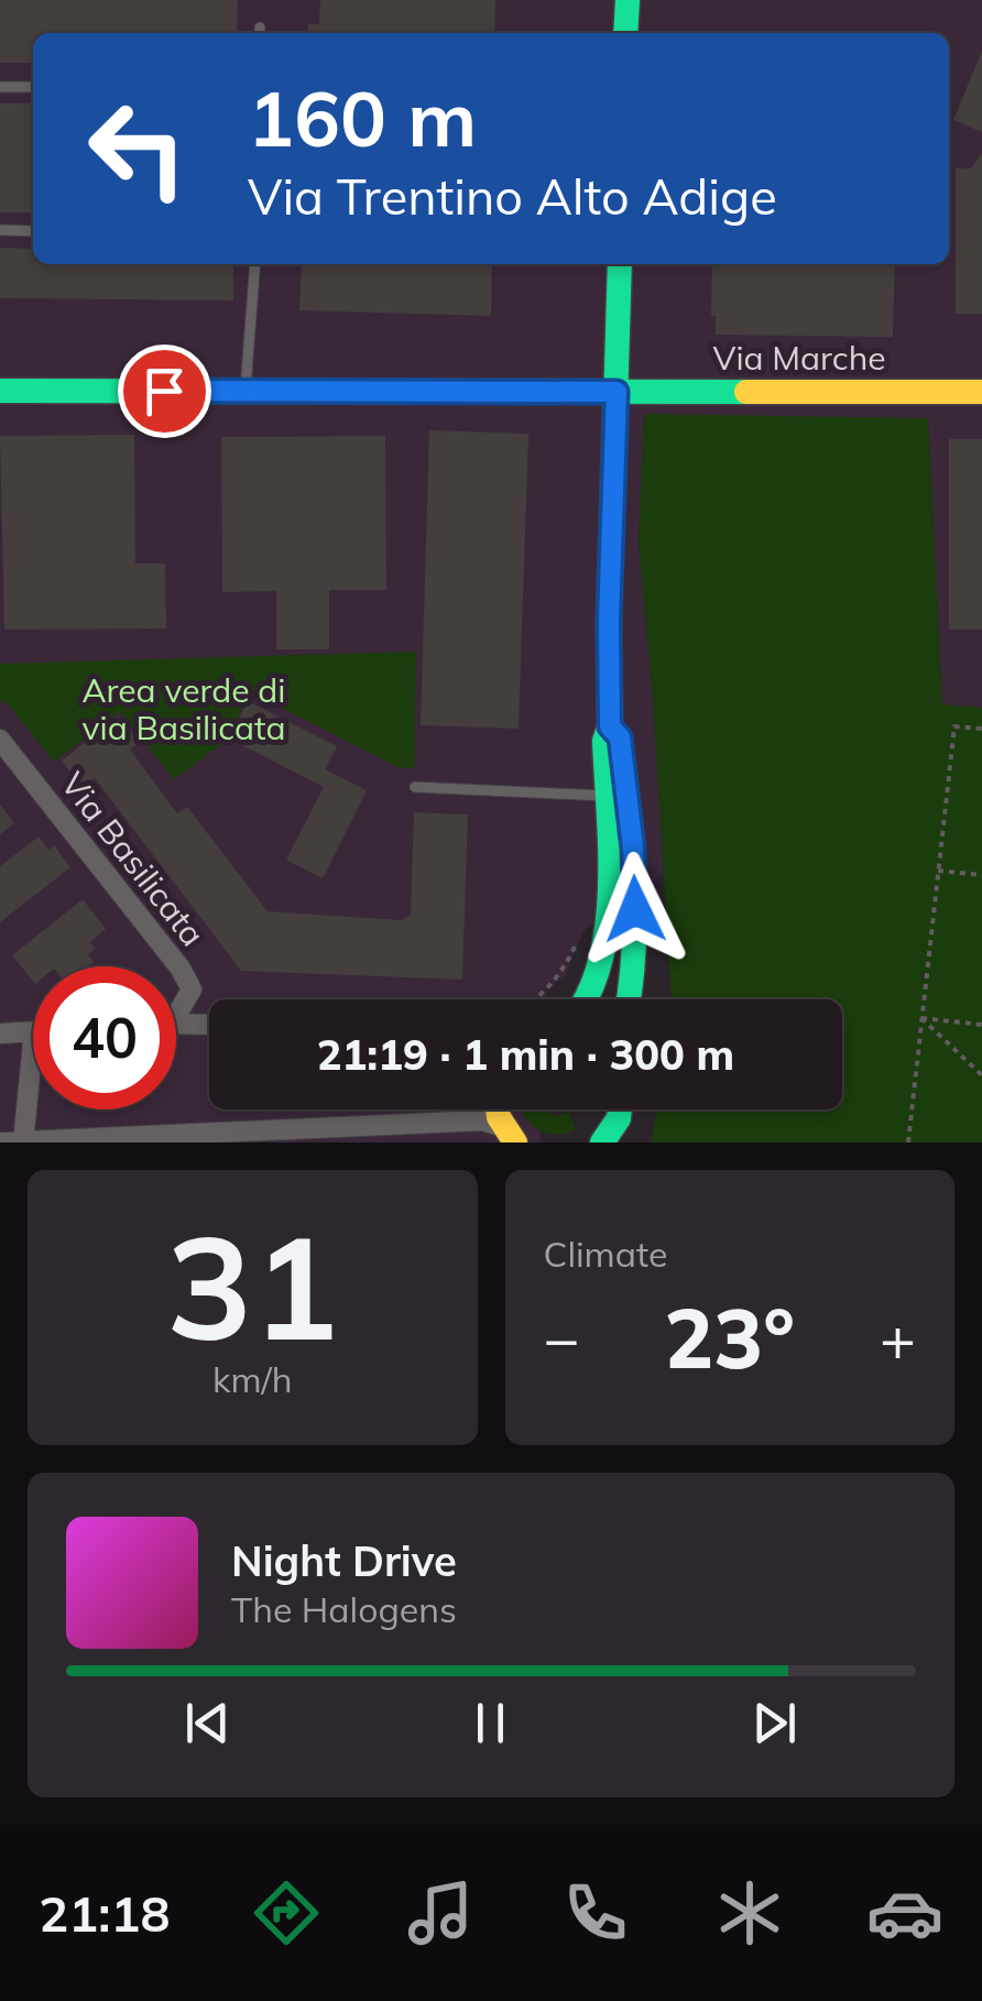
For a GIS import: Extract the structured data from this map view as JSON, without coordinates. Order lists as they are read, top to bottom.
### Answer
{
  "streets": {
    "street": ["Via Marche", "Via Basilicata"]
  },
  "parks": ["Area verde di via Basilicata"],
  "page": {
    "turn": ["160 m", "Via Trentino Alto Adige"],
    "limit": "40",
    "trip": "21:19 · 1 min · 300 m",
    "tile": [
      ["31", "km/h"],
      "Climate"
    ],
    "heat": ["−", "23°", "+"],
    "song": ["Night Drive", "The Halogens"],
    "tabs": "21:18"
  }
}
